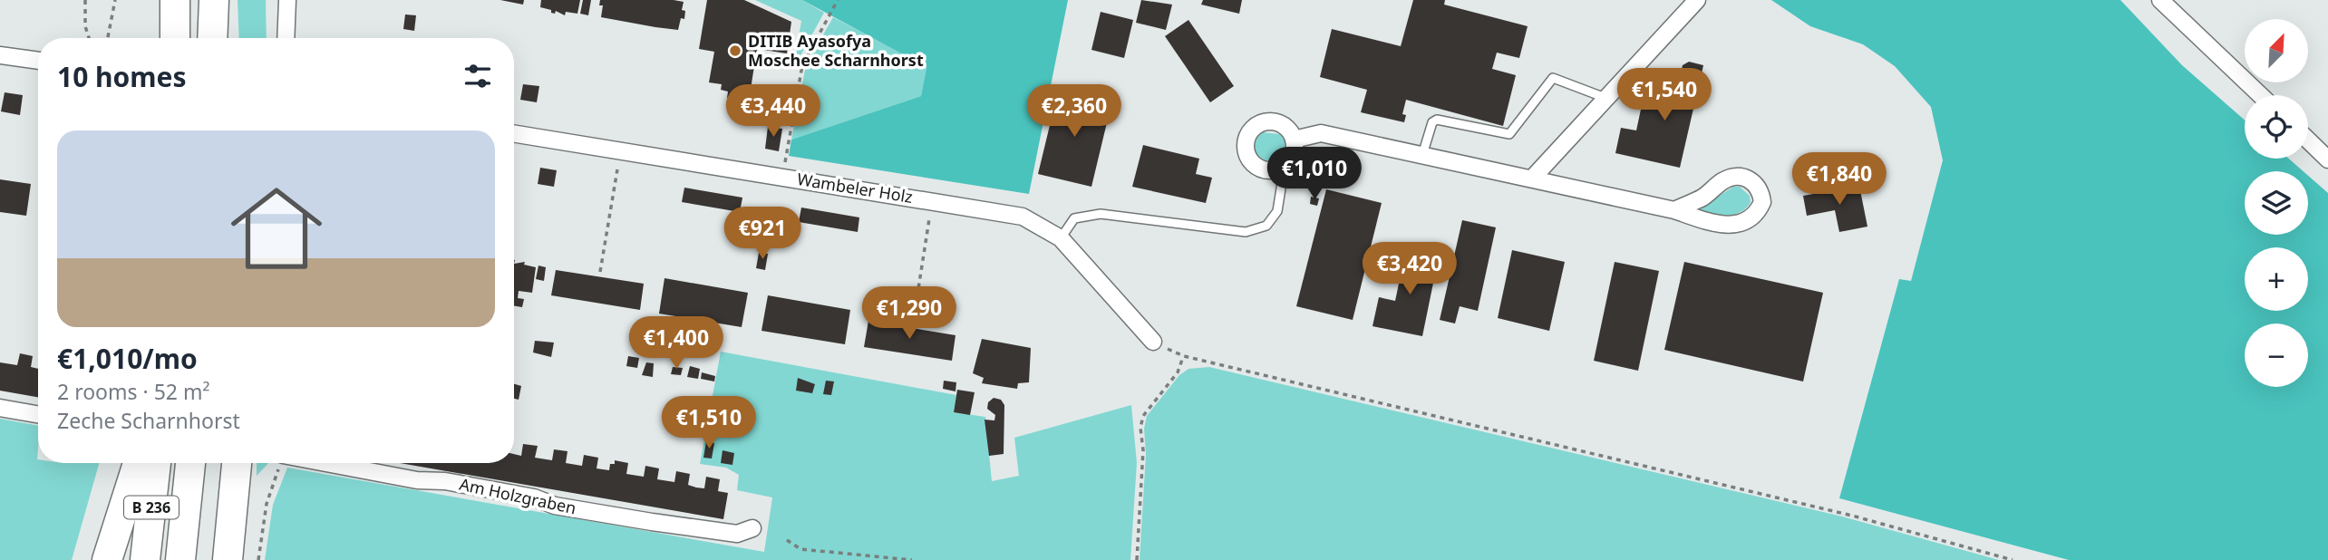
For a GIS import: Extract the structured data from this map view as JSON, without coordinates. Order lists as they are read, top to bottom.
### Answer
{
  "streets": {
    "highway": ["B 236"],
    "street": ["Wambeler Holz", "Am Holzgraben"]
  },
  "places": ["DITIB Ayasofya Moschee Scharnhorst"],
  "north": "top right",
  "page": {
    "map_buttons": ["+", "−"],
    "heading": "10 homes",
    "price": [
      "€1,540",
      "€3,440",
      "€2,360",
      "€1,010",
      "€1,840",
      "€921",
      "€3,420",
      "€1,290",
      "€1,400",
      "€1,510"
    ],
    "list": [
      {
        "name": "€1,010/mo",
        "note": "2 rooms · 52 m² · Zeche Scharnhorst"
      }
    ]
  }
}
